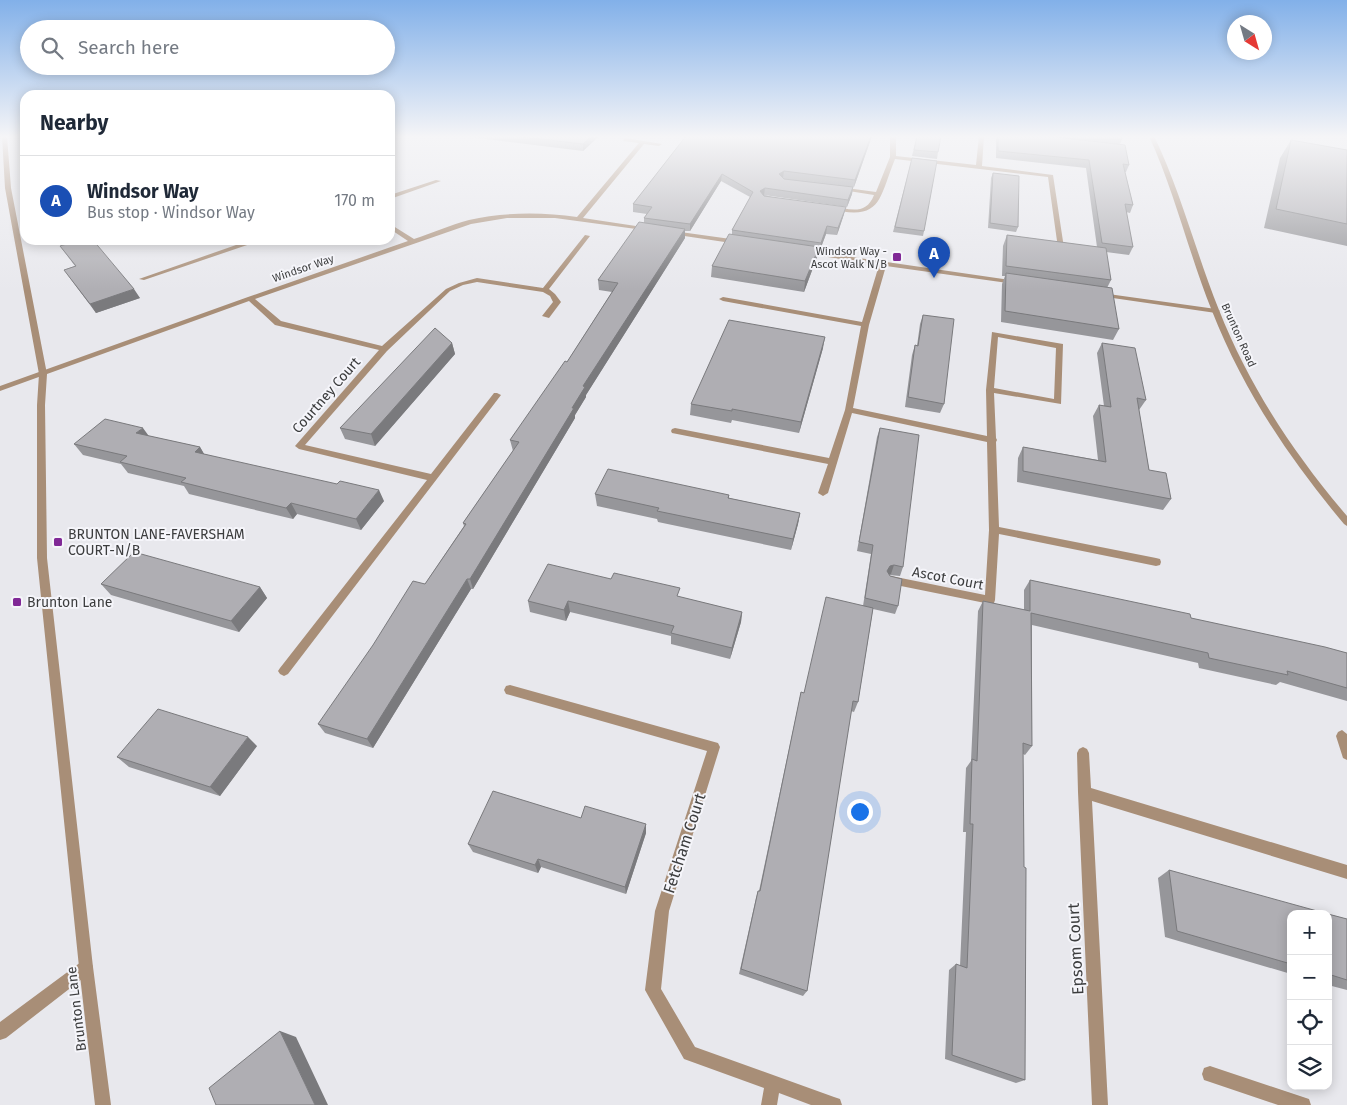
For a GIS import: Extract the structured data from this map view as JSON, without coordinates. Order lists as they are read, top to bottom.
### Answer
{
  "streets": {
    "street": [
      "Windsor Way",
      "Brunton Road",
      "Courtney Court",
      "Ascot Court",
      "Fetcham Court",
      "Epsom Court",
      "Brunton Lane"
    ]
  },
  "crossings": [
    ["Windsor Way", "Courtney Court"],
    ["Windsor Way", "Brunton Lane"]
  ],
  "places": {
    "transit": ["Windsor Way - Ascot Walk N/B", "BRUNTON LANE-FAVERSHAM COURT-N/B", "Brunton Lane"]
  },
  "north": "bottom right",
  "page": {
    "search": "Search here",
    "heading": "Nearby",
    "list": [
      {
        "mark": "A",
        "name": "Windsor Way",
        "note": "Bus stop · Windsor Way",
        "value": "170 m"
      }
    ],
    "pins": "A",
    "map_buttons": ["+", "−"]
  }
}
